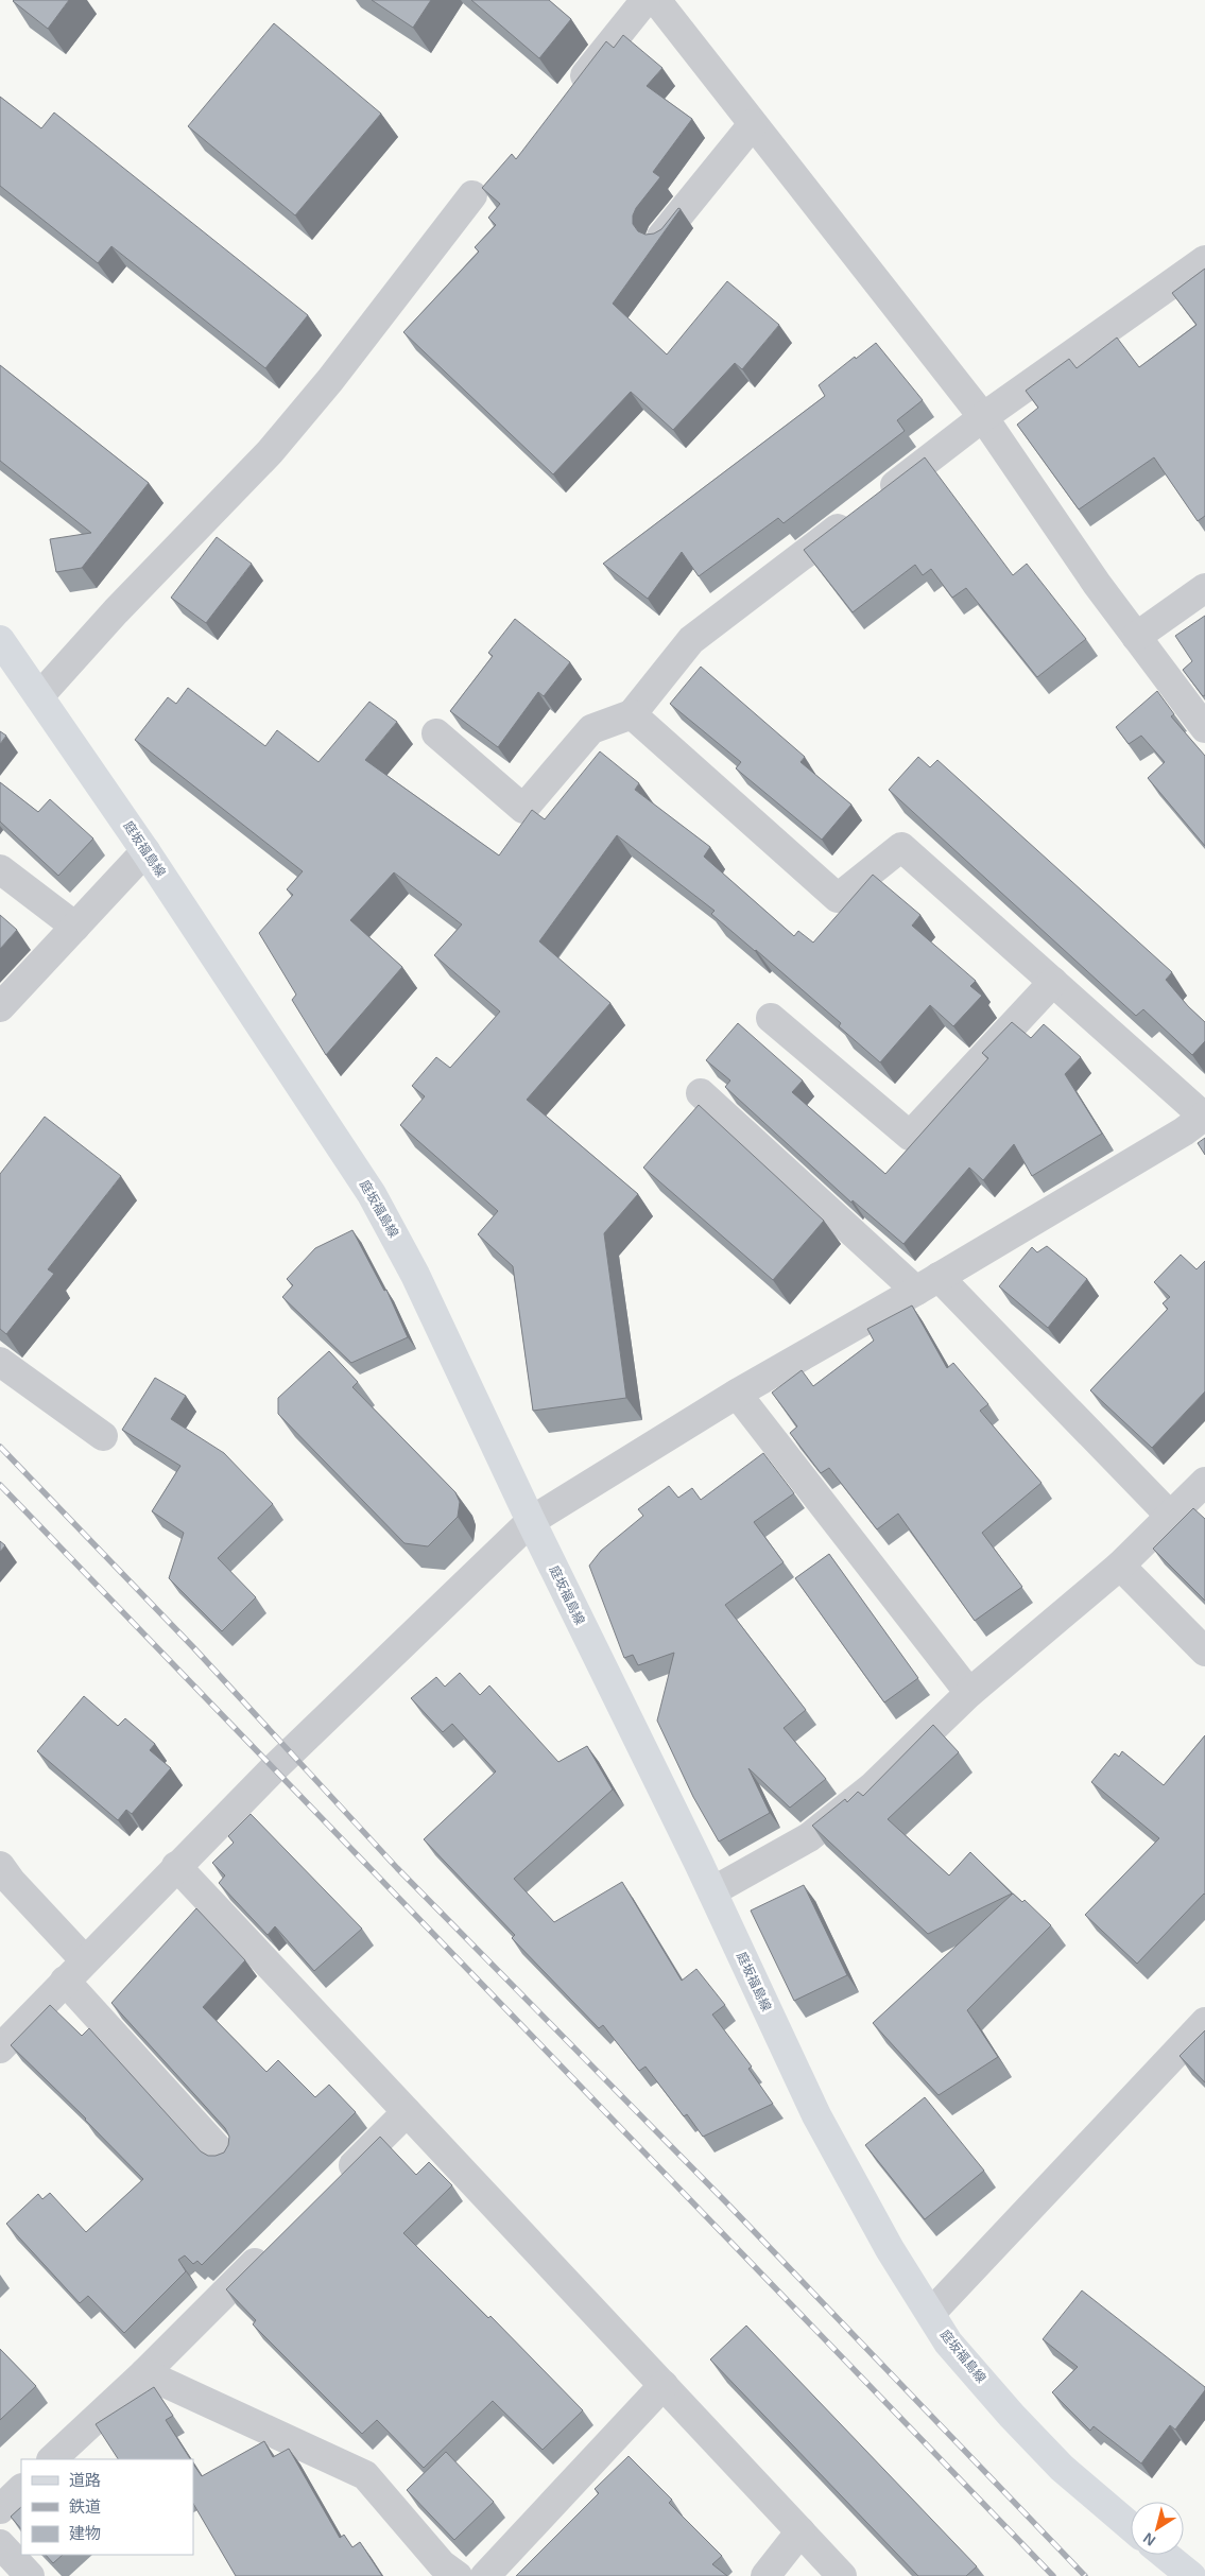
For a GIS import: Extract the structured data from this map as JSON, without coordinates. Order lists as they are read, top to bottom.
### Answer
{
  "streets": {
    "main road": ["庭坂福島線"]
  },
  "legend": ["道路", "鉄道", "建物"],
  "north": "bottom left"
}
